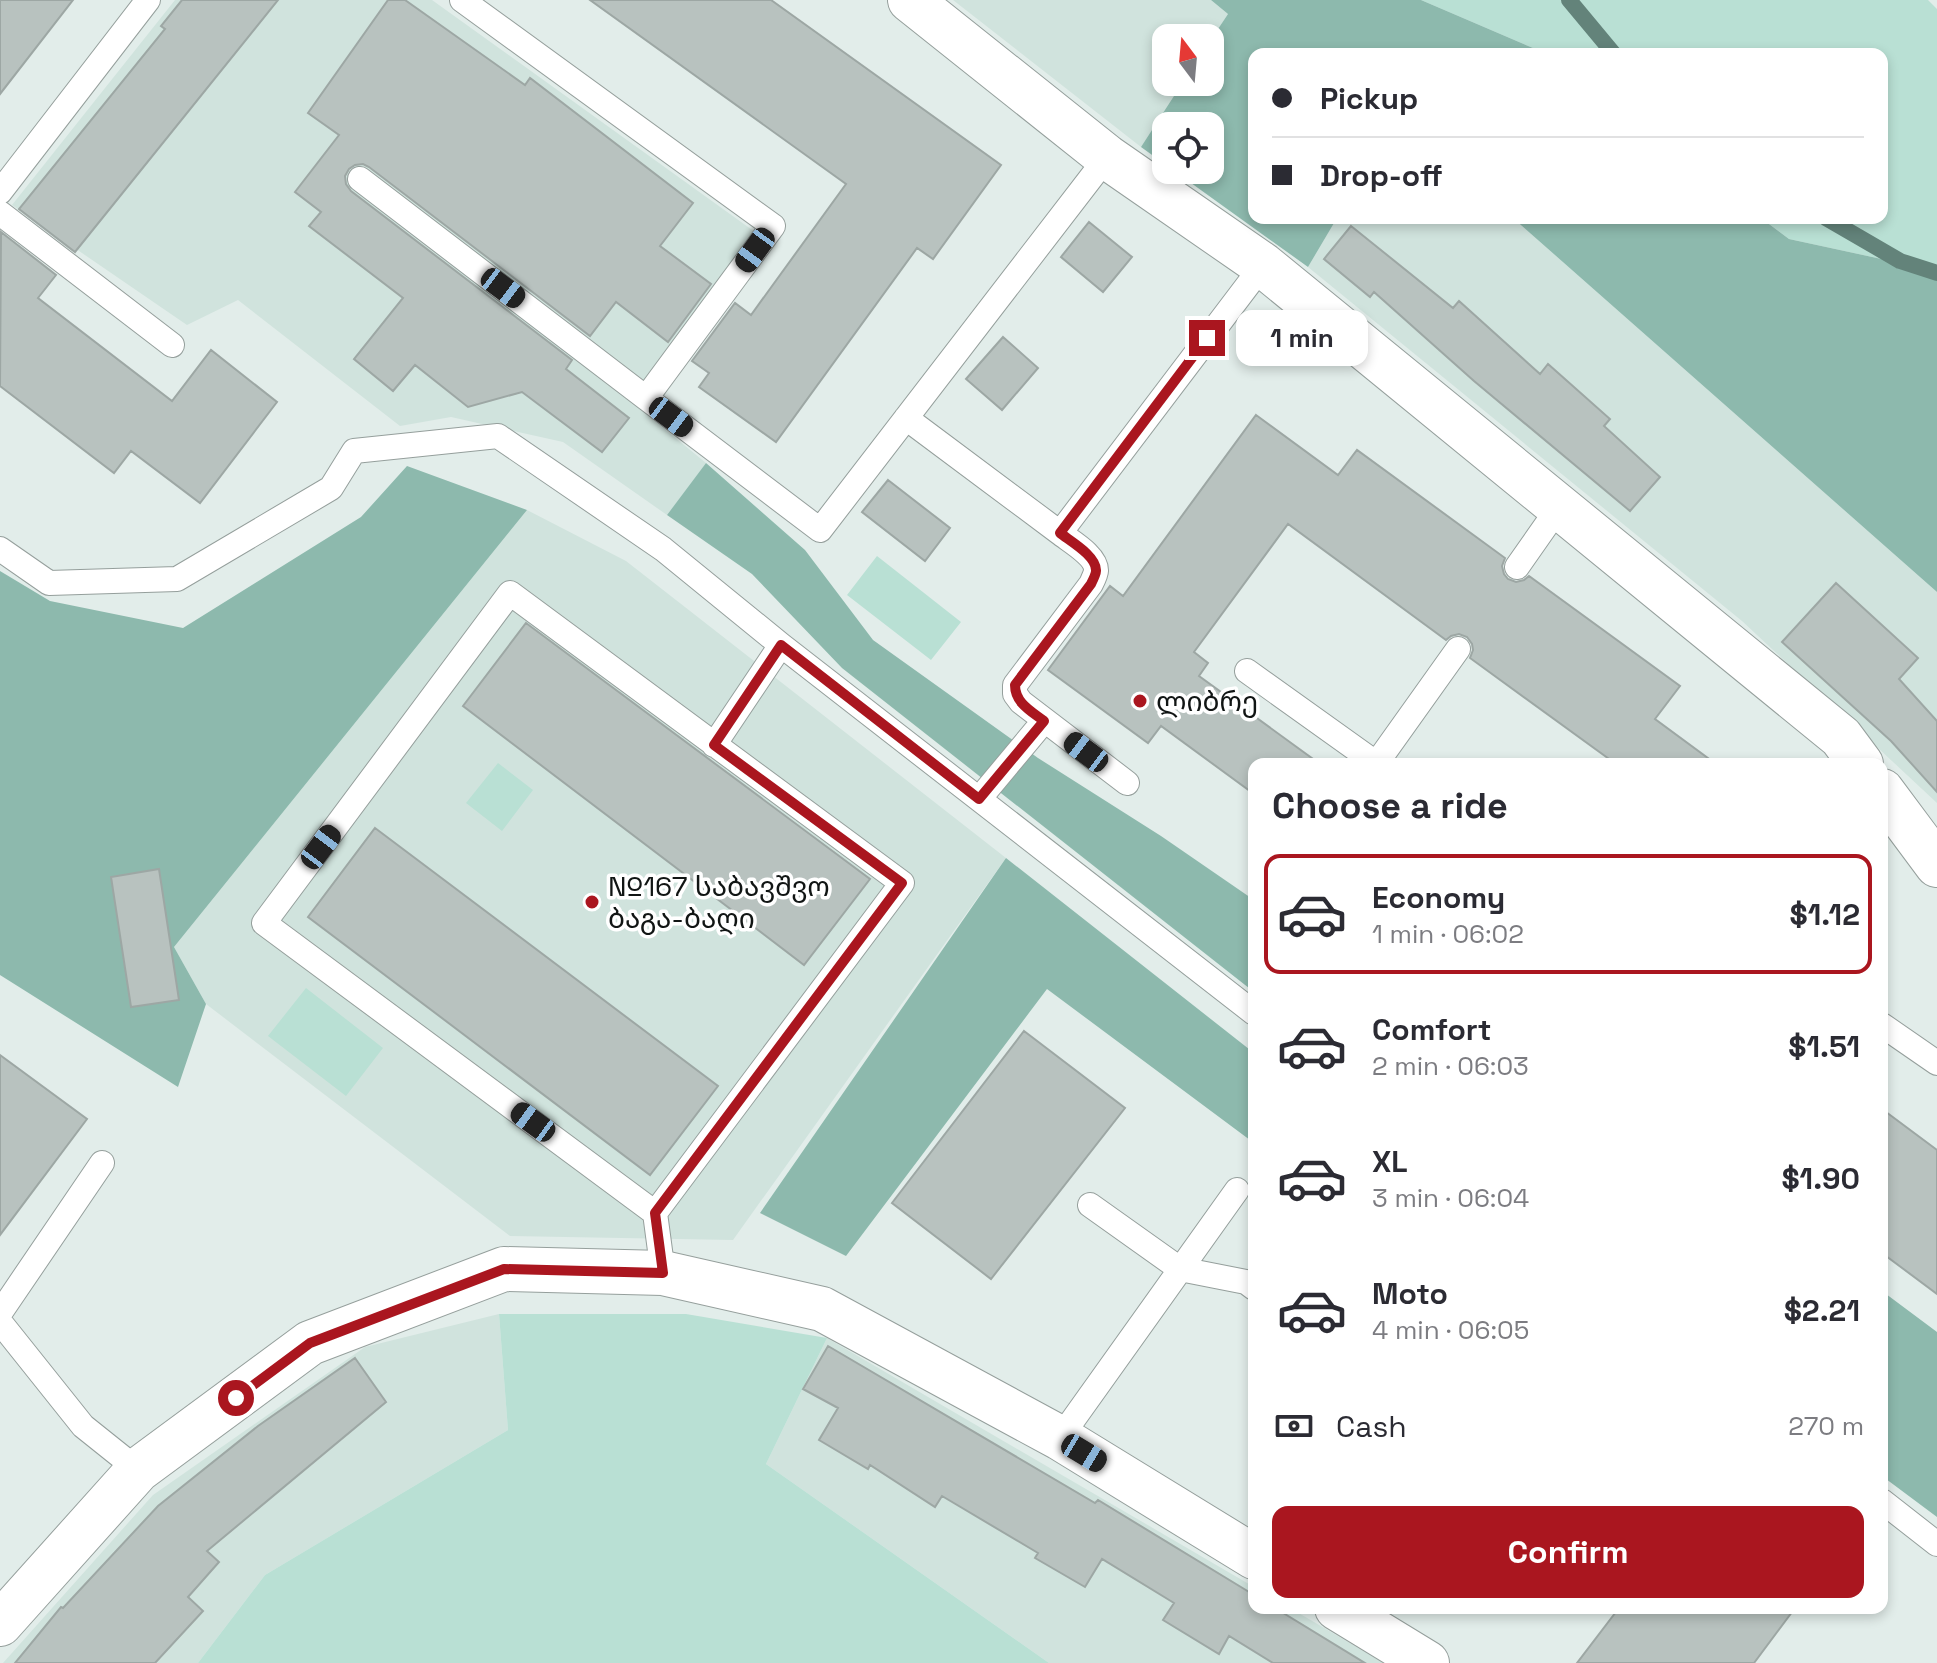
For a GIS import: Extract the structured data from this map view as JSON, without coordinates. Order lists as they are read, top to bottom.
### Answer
{
  "places": ["ლიბრე", "№167 საბავშვო ბაგა-ბაღი"],
  "north": "top",
  "page": {
    "banner": ["Pickup", "Drop-off"],
    "bubble": "1 min",
    "heading": "Choose a ride",
    "list": [
      {
        "name": "Economy",
        "note": "1 min · 06:02",
        "value": "$1.12"
      },
      {
        "name": "Comfort",
        "note": "2 min · 06:03",
        "value": "$1.51"
      },
      {
        "name": "XL",
        "note": "3 min · 06:04",
        "value": "$1.90"
      },
      {
        "name": "Moto",
        "note": "4 min · 06:05",
        "value": "$2.21"
      }
    ],
    "pay": ["Cash", "270 m"],
    "buttons": "Confirm"
  }
}
